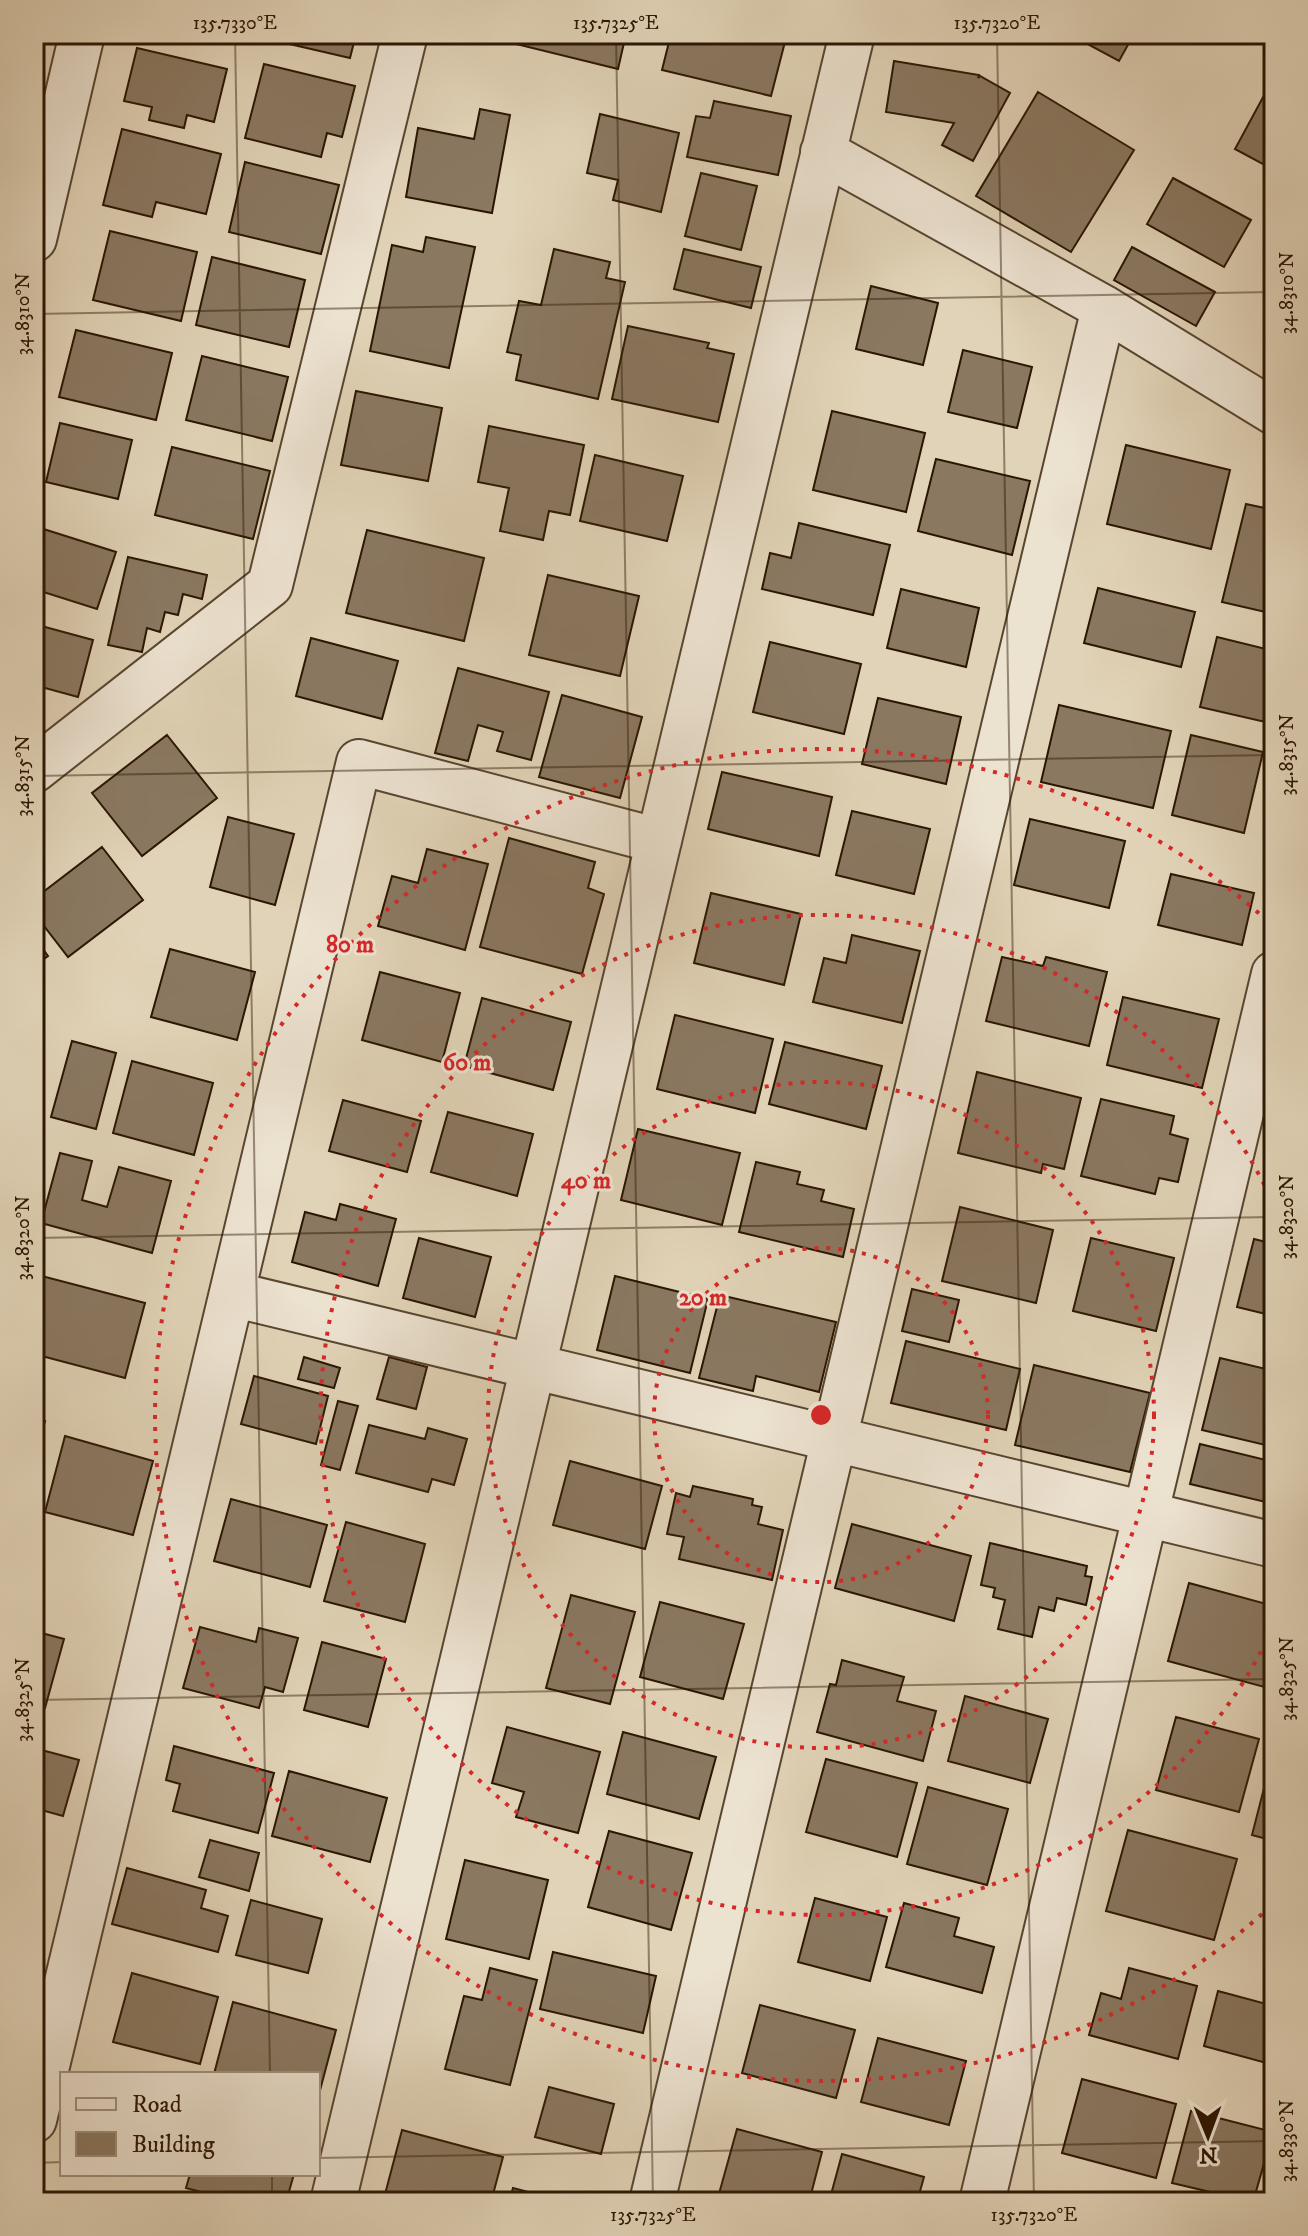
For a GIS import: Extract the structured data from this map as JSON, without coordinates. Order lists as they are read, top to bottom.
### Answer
{
  "legend": ["Road", "Building"],
  "north": "bottom",
  "coordinates": [
    "135.7330°E",
    "135.7325°E",
    "135.7320°E",
    "34.8310°N",
    "34.8315°N",
    "34.8320°N",
    "34.8325°N",
    "34.8330°N"
  ],
  "rings": [
    "80 m",
    "60 m",
    "40 m",
    "20 m"
  ]
}
